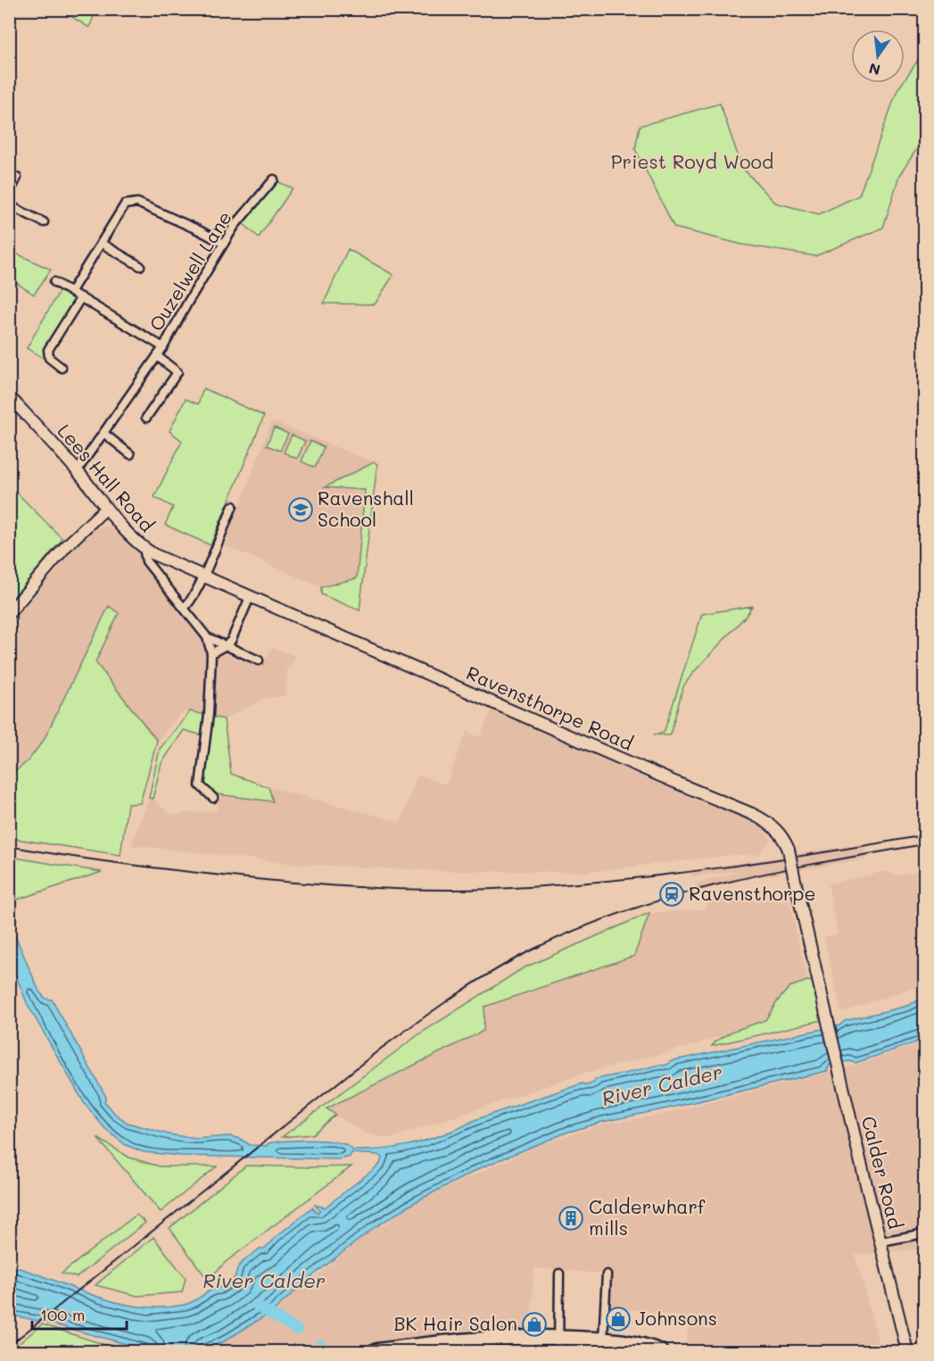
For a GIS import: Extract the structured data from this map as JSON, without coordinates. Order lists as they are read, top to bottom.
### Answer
{
  "streets": {
    "street": [
      "Ouzelwell Lane",
      "Lees Hall Road",
      "Ravensthorpe Road",
      "Calder Road"
    ]
  },
  "crossings": [
    ["Ouzelwell Lane", "Lees Hall Road"],
    ["Lees Hall Road", "Ravensthorpe Road"],
    ["Ravensthorpe Road", "Calder Road"]
  ],
  "water": ["River Calder"],
  "parks": ["Priest Royd Wood"],
  "places": {
    "school or university": ["Ravenshall School"],
    "station": ["Ravensthorpe"],
    "building": ["Calderwharf mills"],
    "shop": ["Johnsons", "BK Hair Salon"]
  },
  "scale_bar": "100 m",
  "north": "bottom"
}
